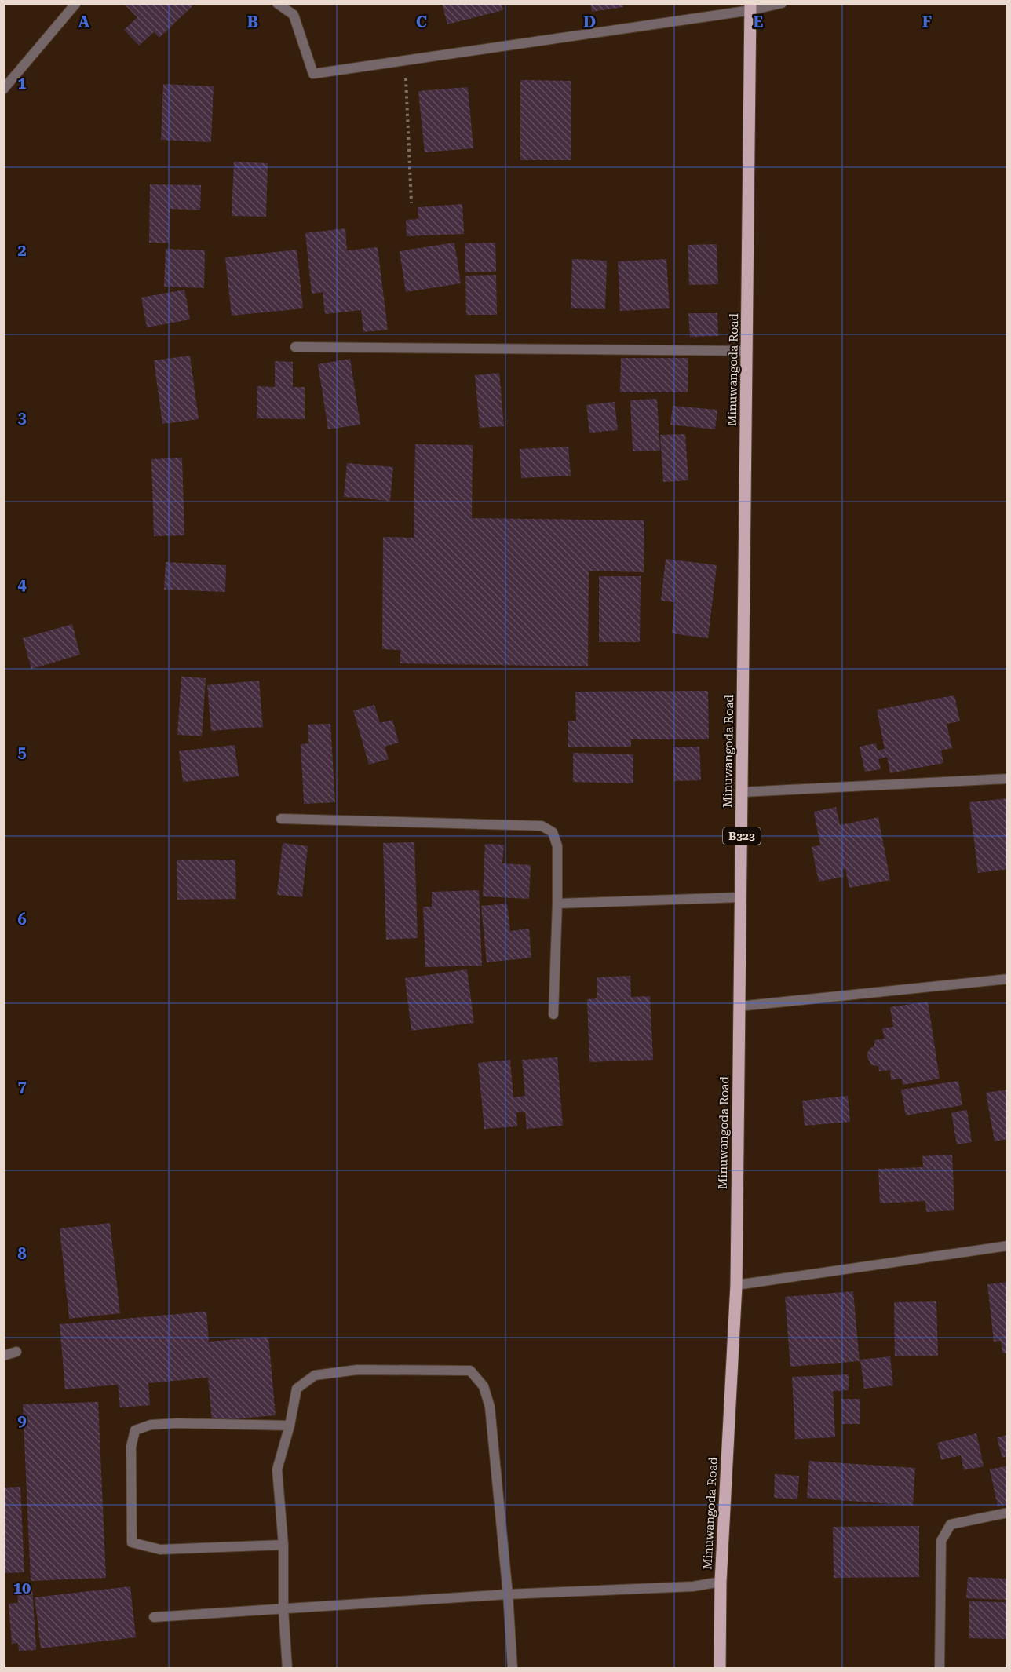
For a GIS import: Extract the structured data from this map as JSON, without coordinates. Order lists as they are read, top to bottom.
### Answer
{
  "streets": {
    "main road": ["Minuwangoda Road", "B323"]
  },
  "grid": {
    "columns": [
      "A",
      "B",
      "C",
      "D",
      "E",
      "F"
    ],
    "rows": [
      "1",
      "2",
      "3",
      "4",
      "5",
      "6",
      "7",
      "8",
      "9",
      "10"
    ]
  }
}
